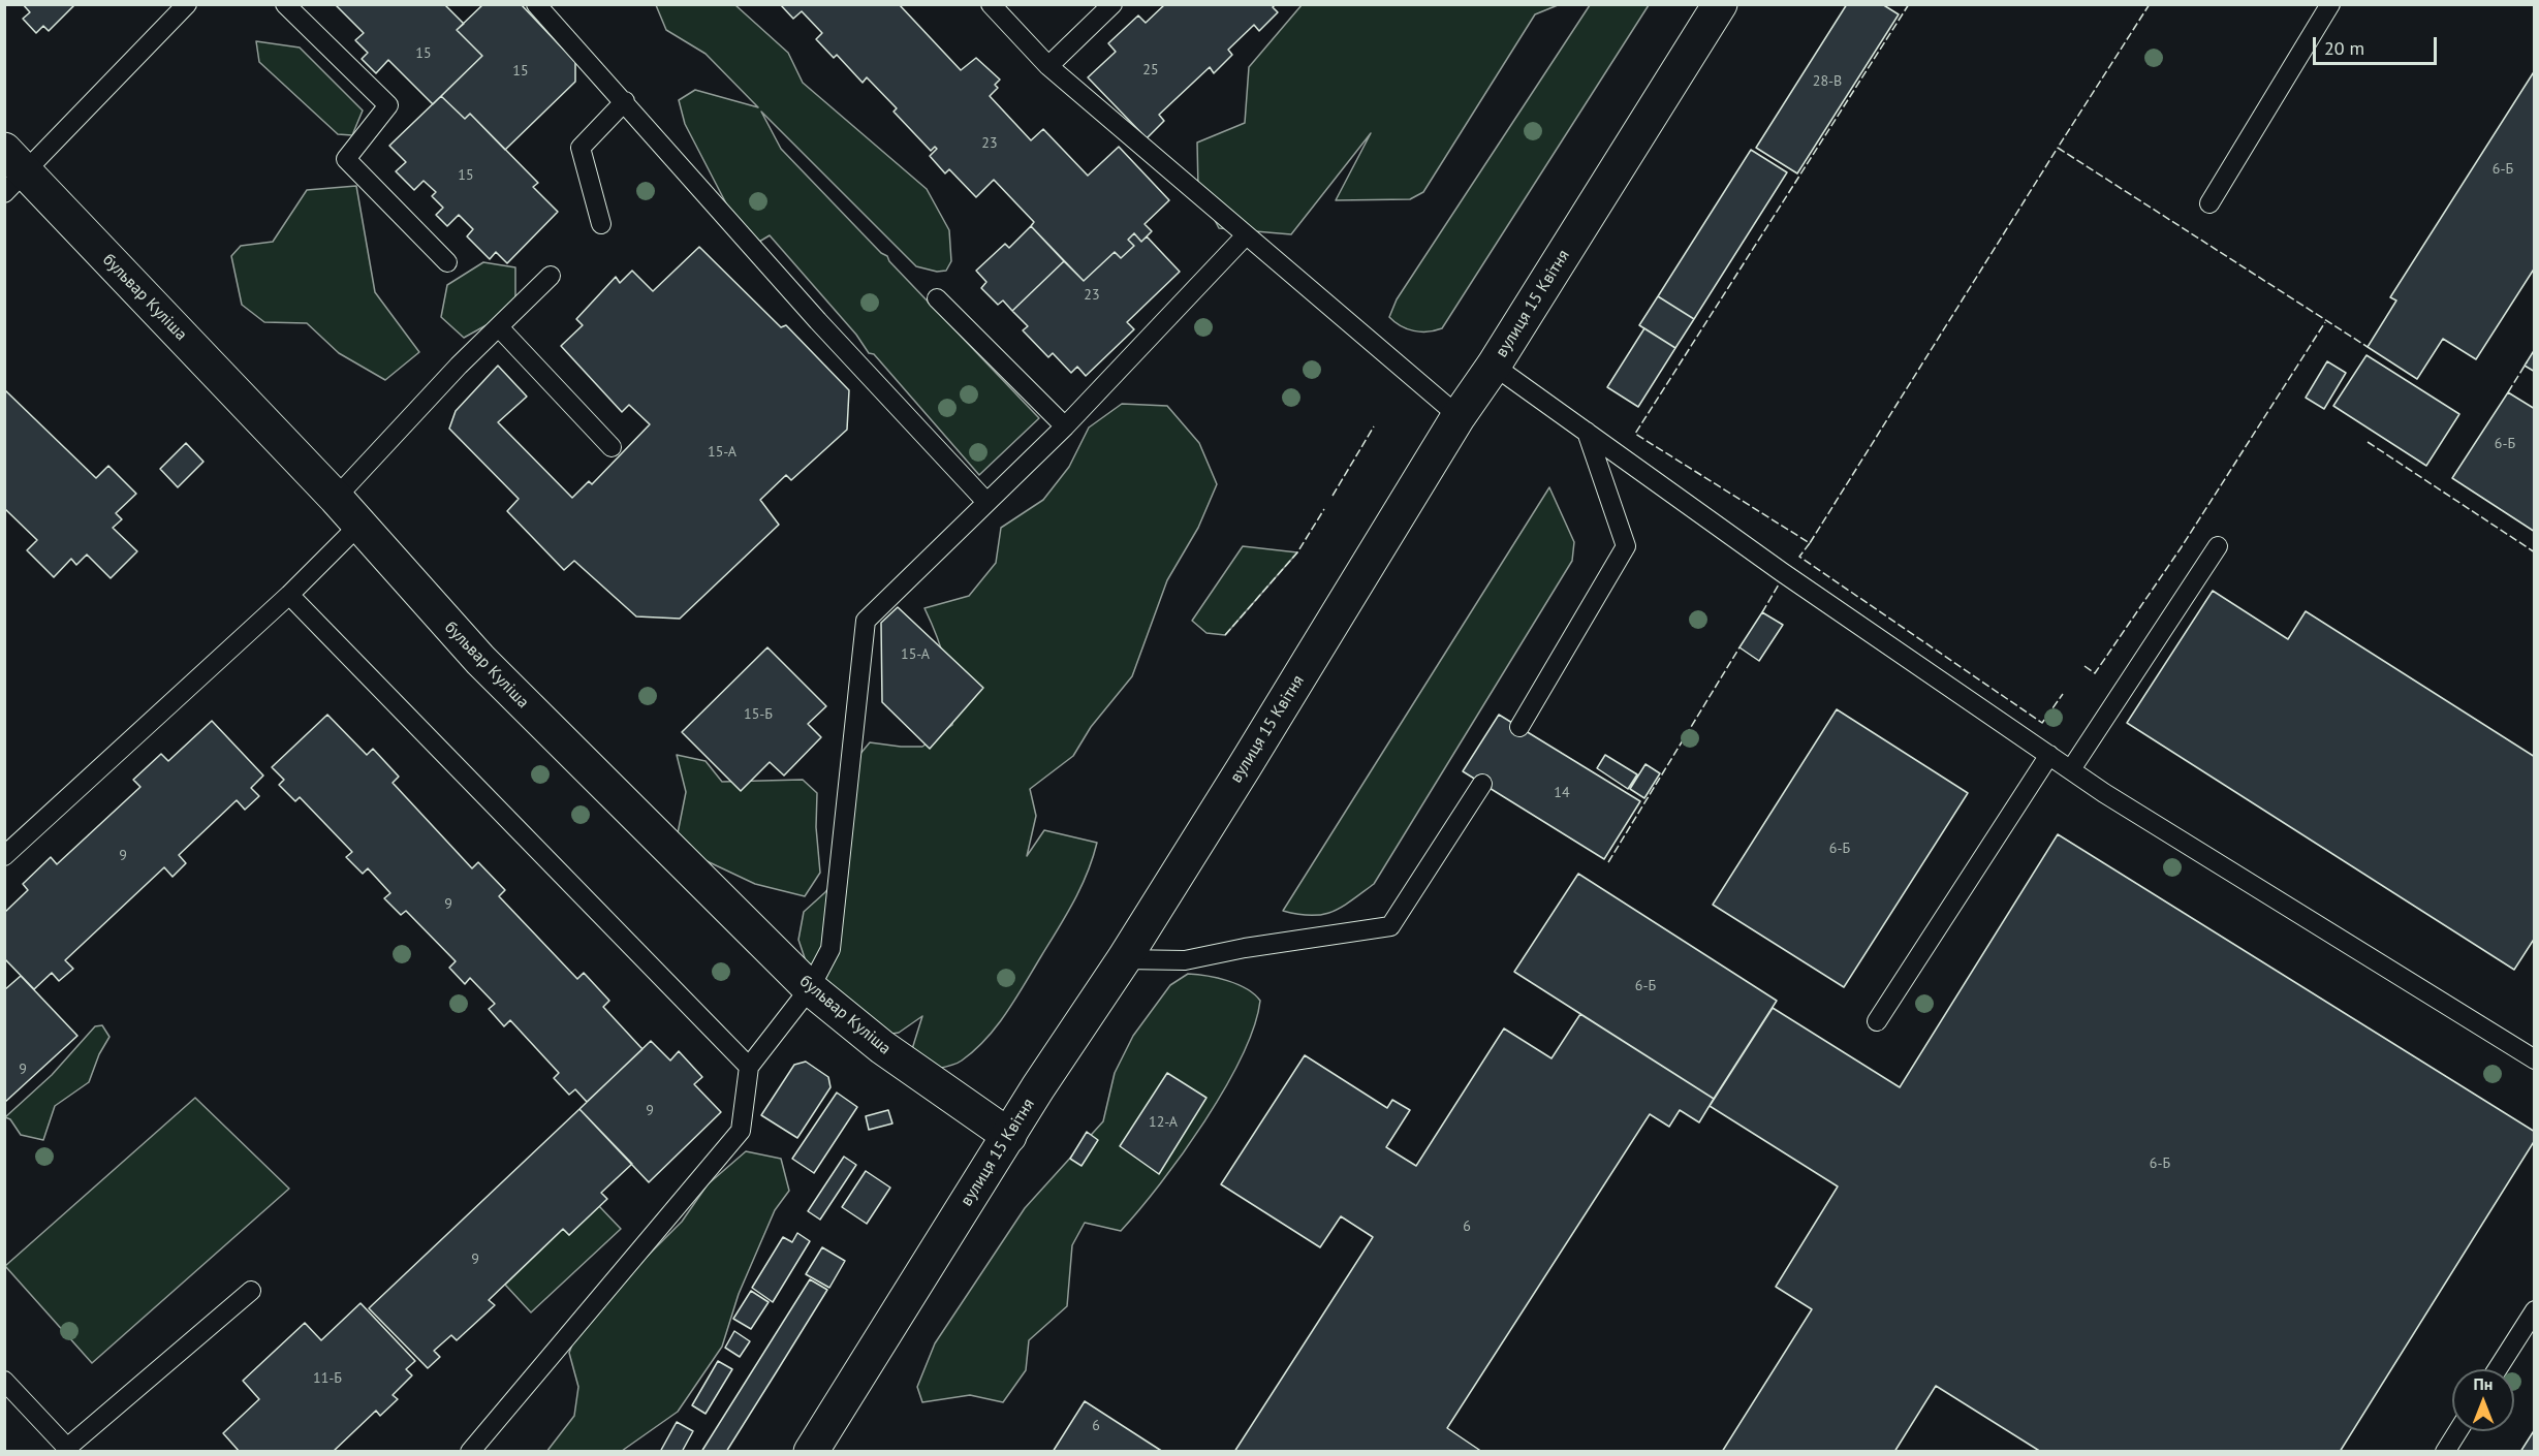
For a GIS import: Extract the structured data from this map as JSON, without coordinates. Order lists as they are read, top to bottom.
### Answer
{
  "streets": {
    "main road": ["бульвар Куліша", "вулиця 15 Квітня"]
  },
  "crossings": [
    ["бульвар Куліша", "вулиця 15 Квітня"]
  ],
  "house_numbers": [
    "15",
    "25",
    "15",
    "28-В",
    "23",
    "6-Б",
    "15",
    "23",
    "6-Б",
    "15-А",
    "15-А",
    "15-Б",
    "14",
    "6-Б",
    "9",
    "9",
    "6-Б",
    "9",
    "9",
    "12-А",
    "6-Б",
    "6",
    "9",
    "11-Б",
    "6"
  ],
  "scale_bar": "20 m",
  "north": "top"
}
